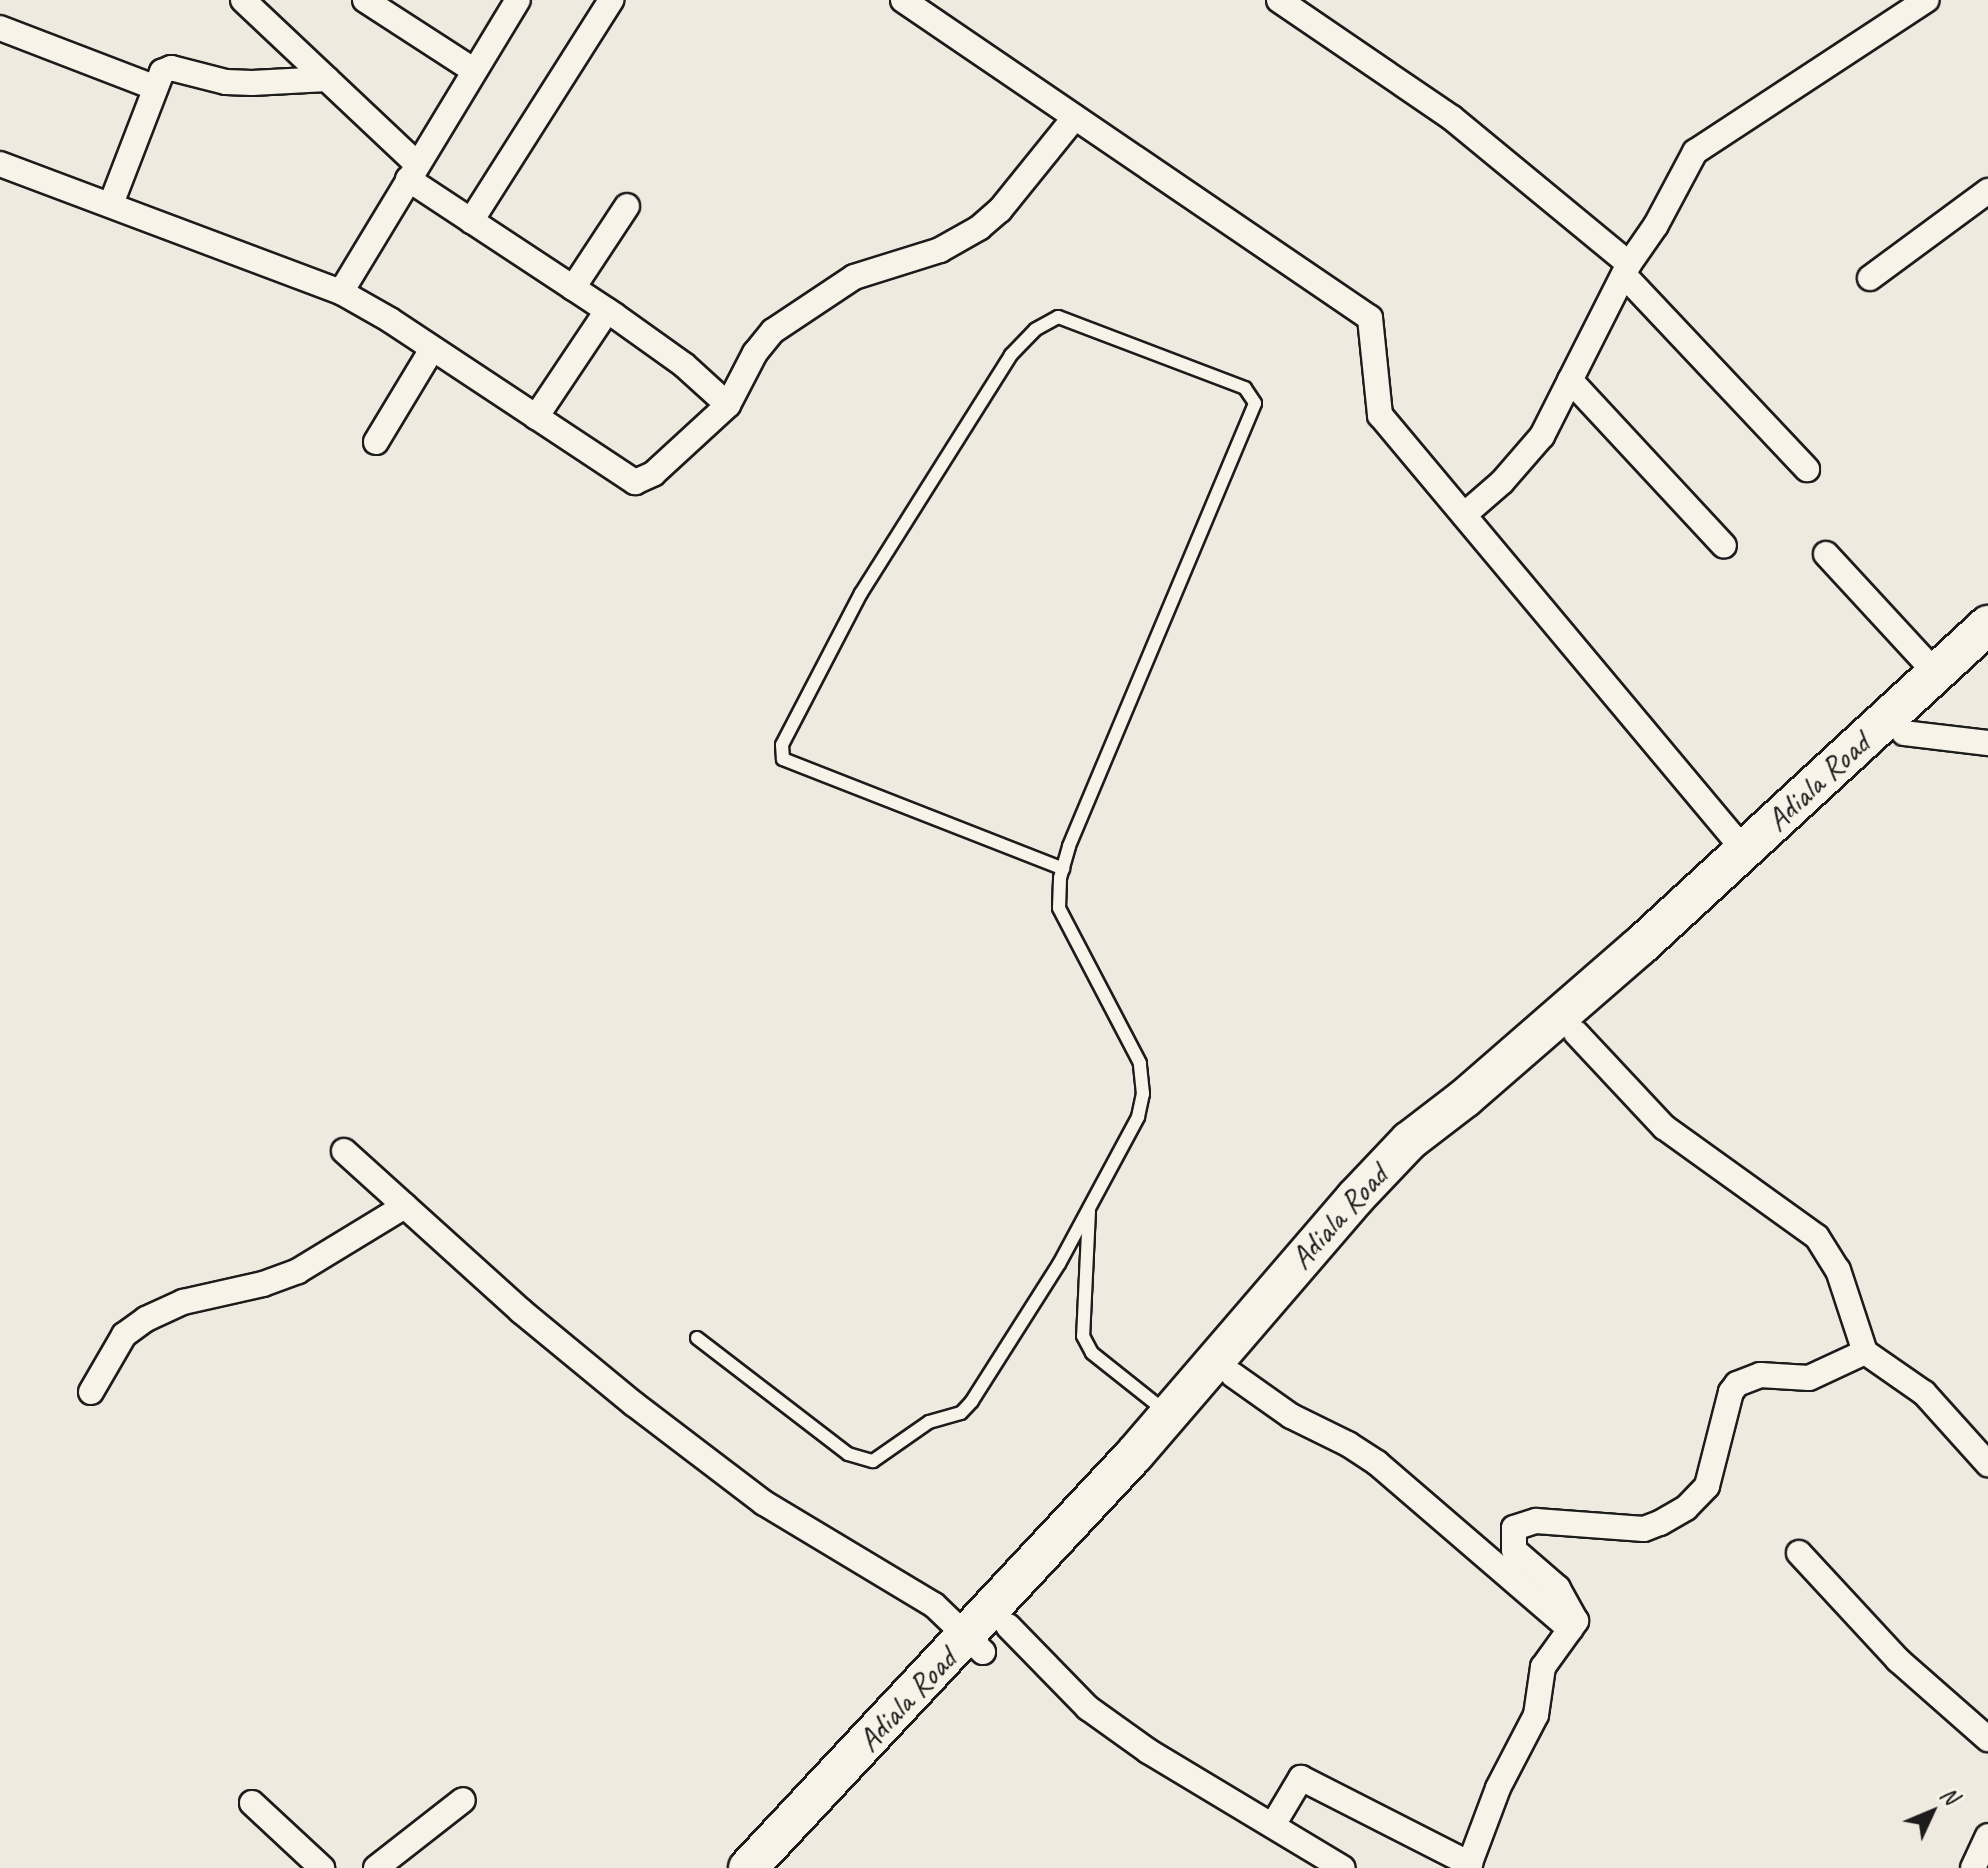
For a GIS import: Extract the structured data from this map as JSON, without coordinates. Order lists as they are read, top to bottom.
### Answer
{
  "streets": {
    "main road": ["Adiala Road"]
  },
  "north": "top right"
}
